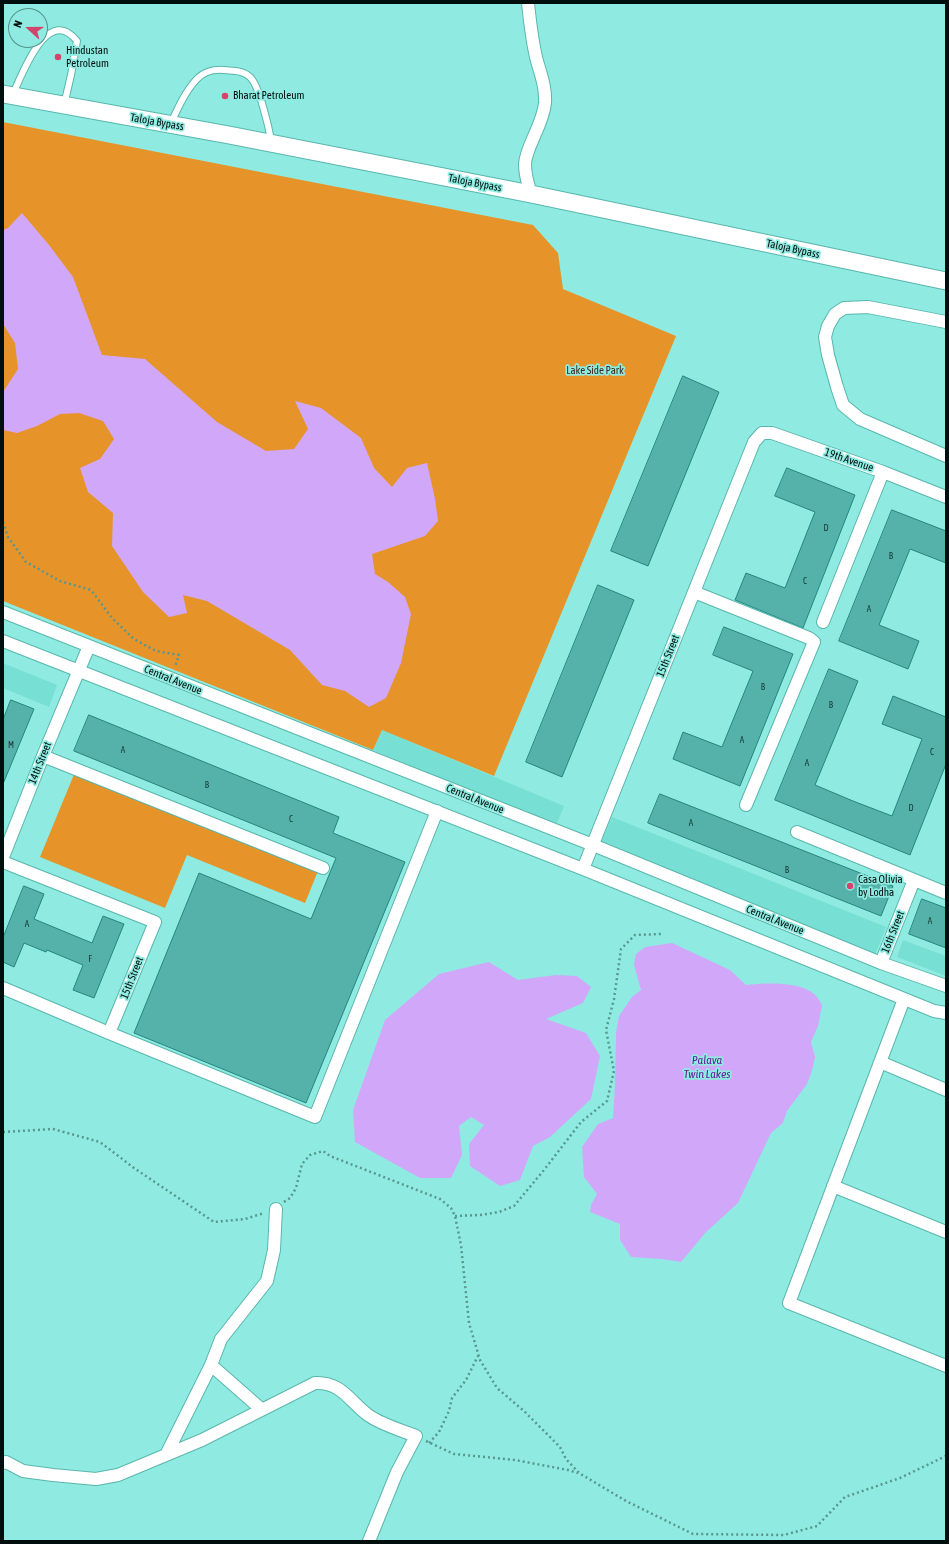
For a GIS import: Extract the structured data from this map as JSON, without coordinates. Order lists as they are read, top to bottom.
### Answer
{
  "streets": {
    "main road": ["Taloja Bypass"],
    "street": [
      "19th Avenue",
      "15th Street",
      "Central Avenue",
      "14th Street",
      "16th Street"
    ]
  },
  "crossings": [
    ["19th Avenue", "15th Street"],
    ["15th Street", "Central Avenue"],
    ["Central Avenue", "14th Street"],
    ["Central Avenue", "16th Street"]
  ],
  "water": ["Palava Twin Lakes"],
  "parks": ["Lake Side Park"],
  "places": ["Hindustan Petroleum", "Bharat Petroleum", "Casa Olivia by Lodha"],
  "house_numbers": [
    "D",
    "B",
    "C",
    "A",
    "B",
    "B",
    "A",
    "M",
    "A",
    "C",
    "A",
    "B",
    "D",
    "C",
    "A",
    "B",
    "A",
    "A",
    "F"
  ],
  "north": "left"
}
